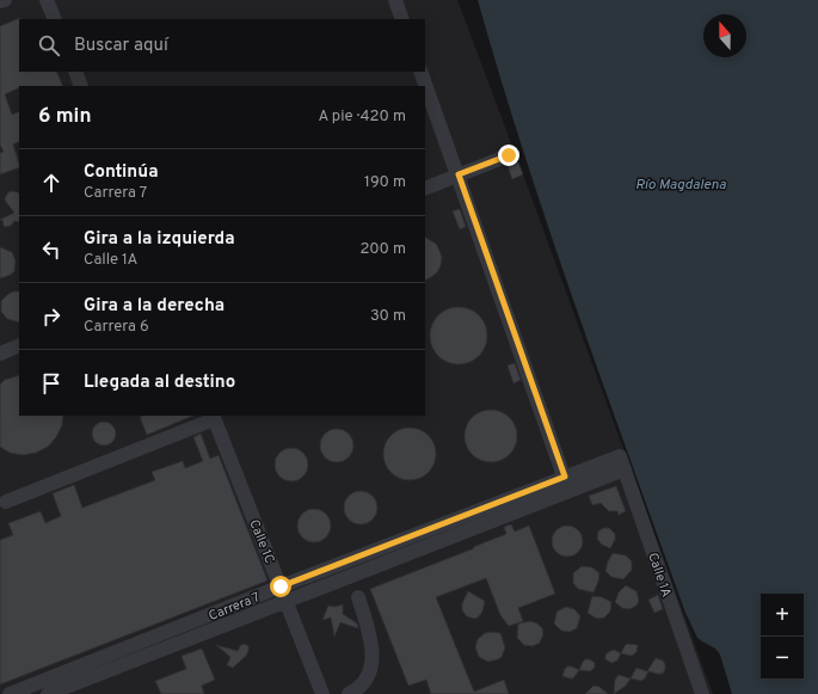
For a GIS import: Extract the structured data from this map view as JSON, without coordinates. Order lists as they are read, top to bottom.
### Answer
{
  "streets": {
    "street": ["Calle 1C", "Calle 1A", "Carrera 7"]
  },
  "crossings": [
    ["Calle 1C", "Carrera 7"],
    ["Calle 1A", "Carrera 7"]
  ],
  "water": ["Río Magdalena"],
  "north": "top",
  "page": {
    "search": "Buscar aquí",
    "heading": ["6 min", "A pie · 420 m"],
    "list": [
      ["Continúa", "Carrera 7", "190 m"],
      ["Gira a la izquierda", "Calle 1A", "200 m"],
      ["Gira a la derecha", "Carrera 6", "30 m"],
      "Llegada al destino"
    ],
    "map_buttons": ["+", "−"]
  }
}
